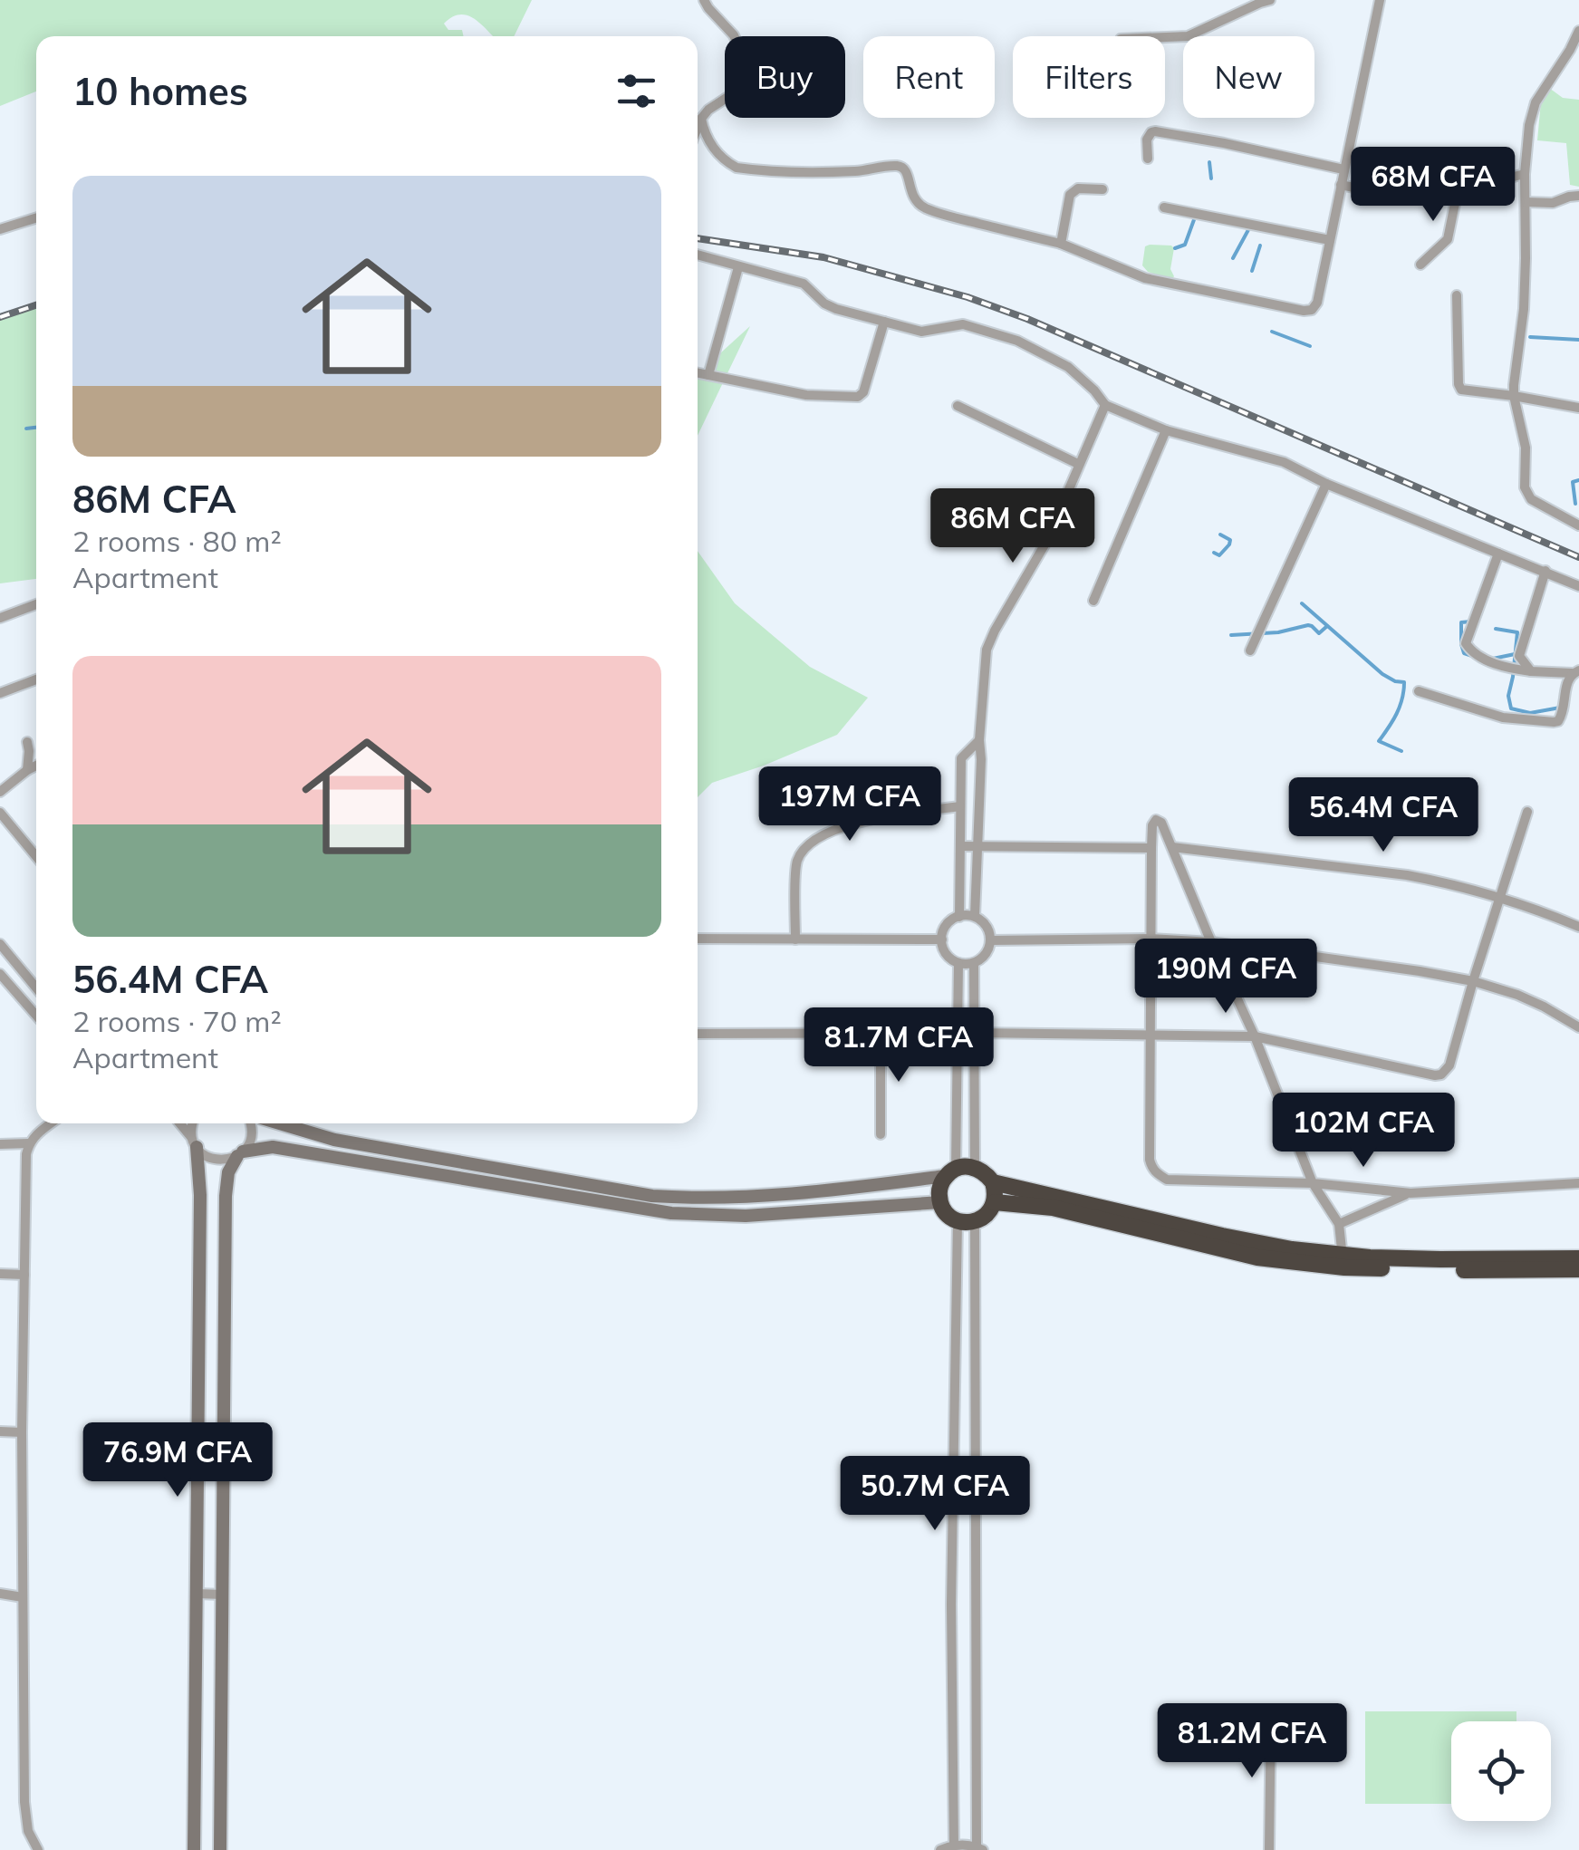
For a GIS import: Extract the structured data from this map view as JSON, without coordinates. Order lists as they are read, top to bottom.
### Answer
{
  "page": {
    "chip": [
      "Buy",
      "Rent",
      "Filters",
      "New"
    ],
    "heading": "10 homes",
    "list": [
      {
        "name": "86M CFA",
        "note": "2 rooms · 80 m² · Apartment"
      },
      {
        "name": "56.4M CFA",
        "note": "2 rooms · 70 m² · Apartment"
      }
    ],
    "price": [
      "68M CFA",
      "86M CFA",
      "197M CFA",
      "56.4M CFA",
      "190M CFA",
      "81.7M CFA",
      "102M CFA",
      "76.9M CFA",
      "50.7M CFA",
      "81.2M CFA"
    ]
  }
}
